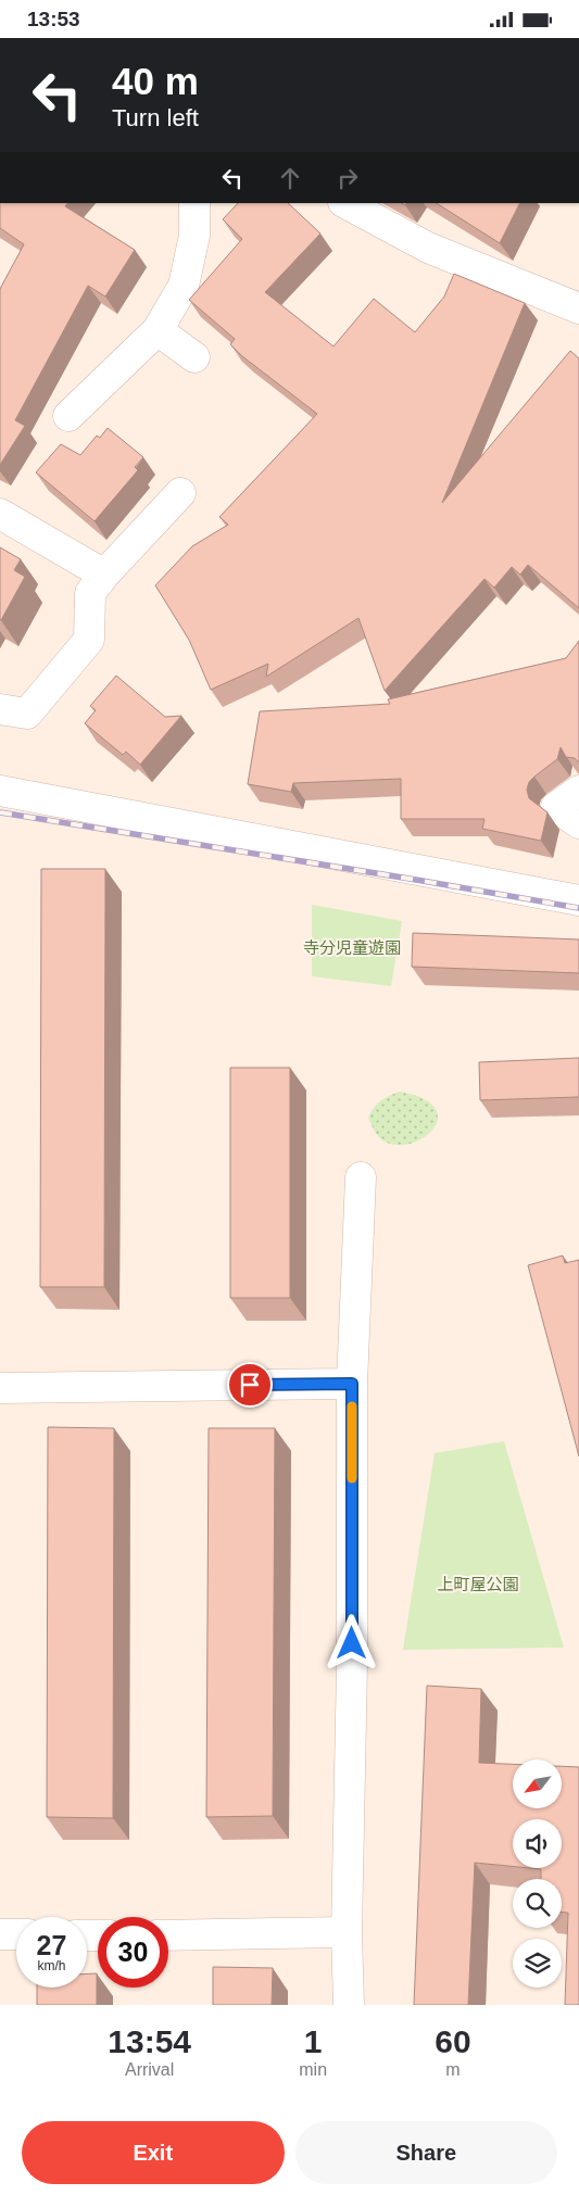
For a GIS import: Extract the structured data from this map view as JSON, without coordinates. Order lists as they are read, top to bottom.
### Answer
{
  "parks": ["寺分児童遊園", "上町屋公園"],
  "north": "bottom left",
  "page": {
    "status": "13:53",
    "turn": ["40 m", "Turn left"],
    "speed": "27 km/h",
    "limit": "30",
    "eta": [
      "13:54",
      "Arrival",
      "1",
      "min",
      "60",
      "m"
    ],
    "buttons": ["Exit", "Share"]
  }
}
